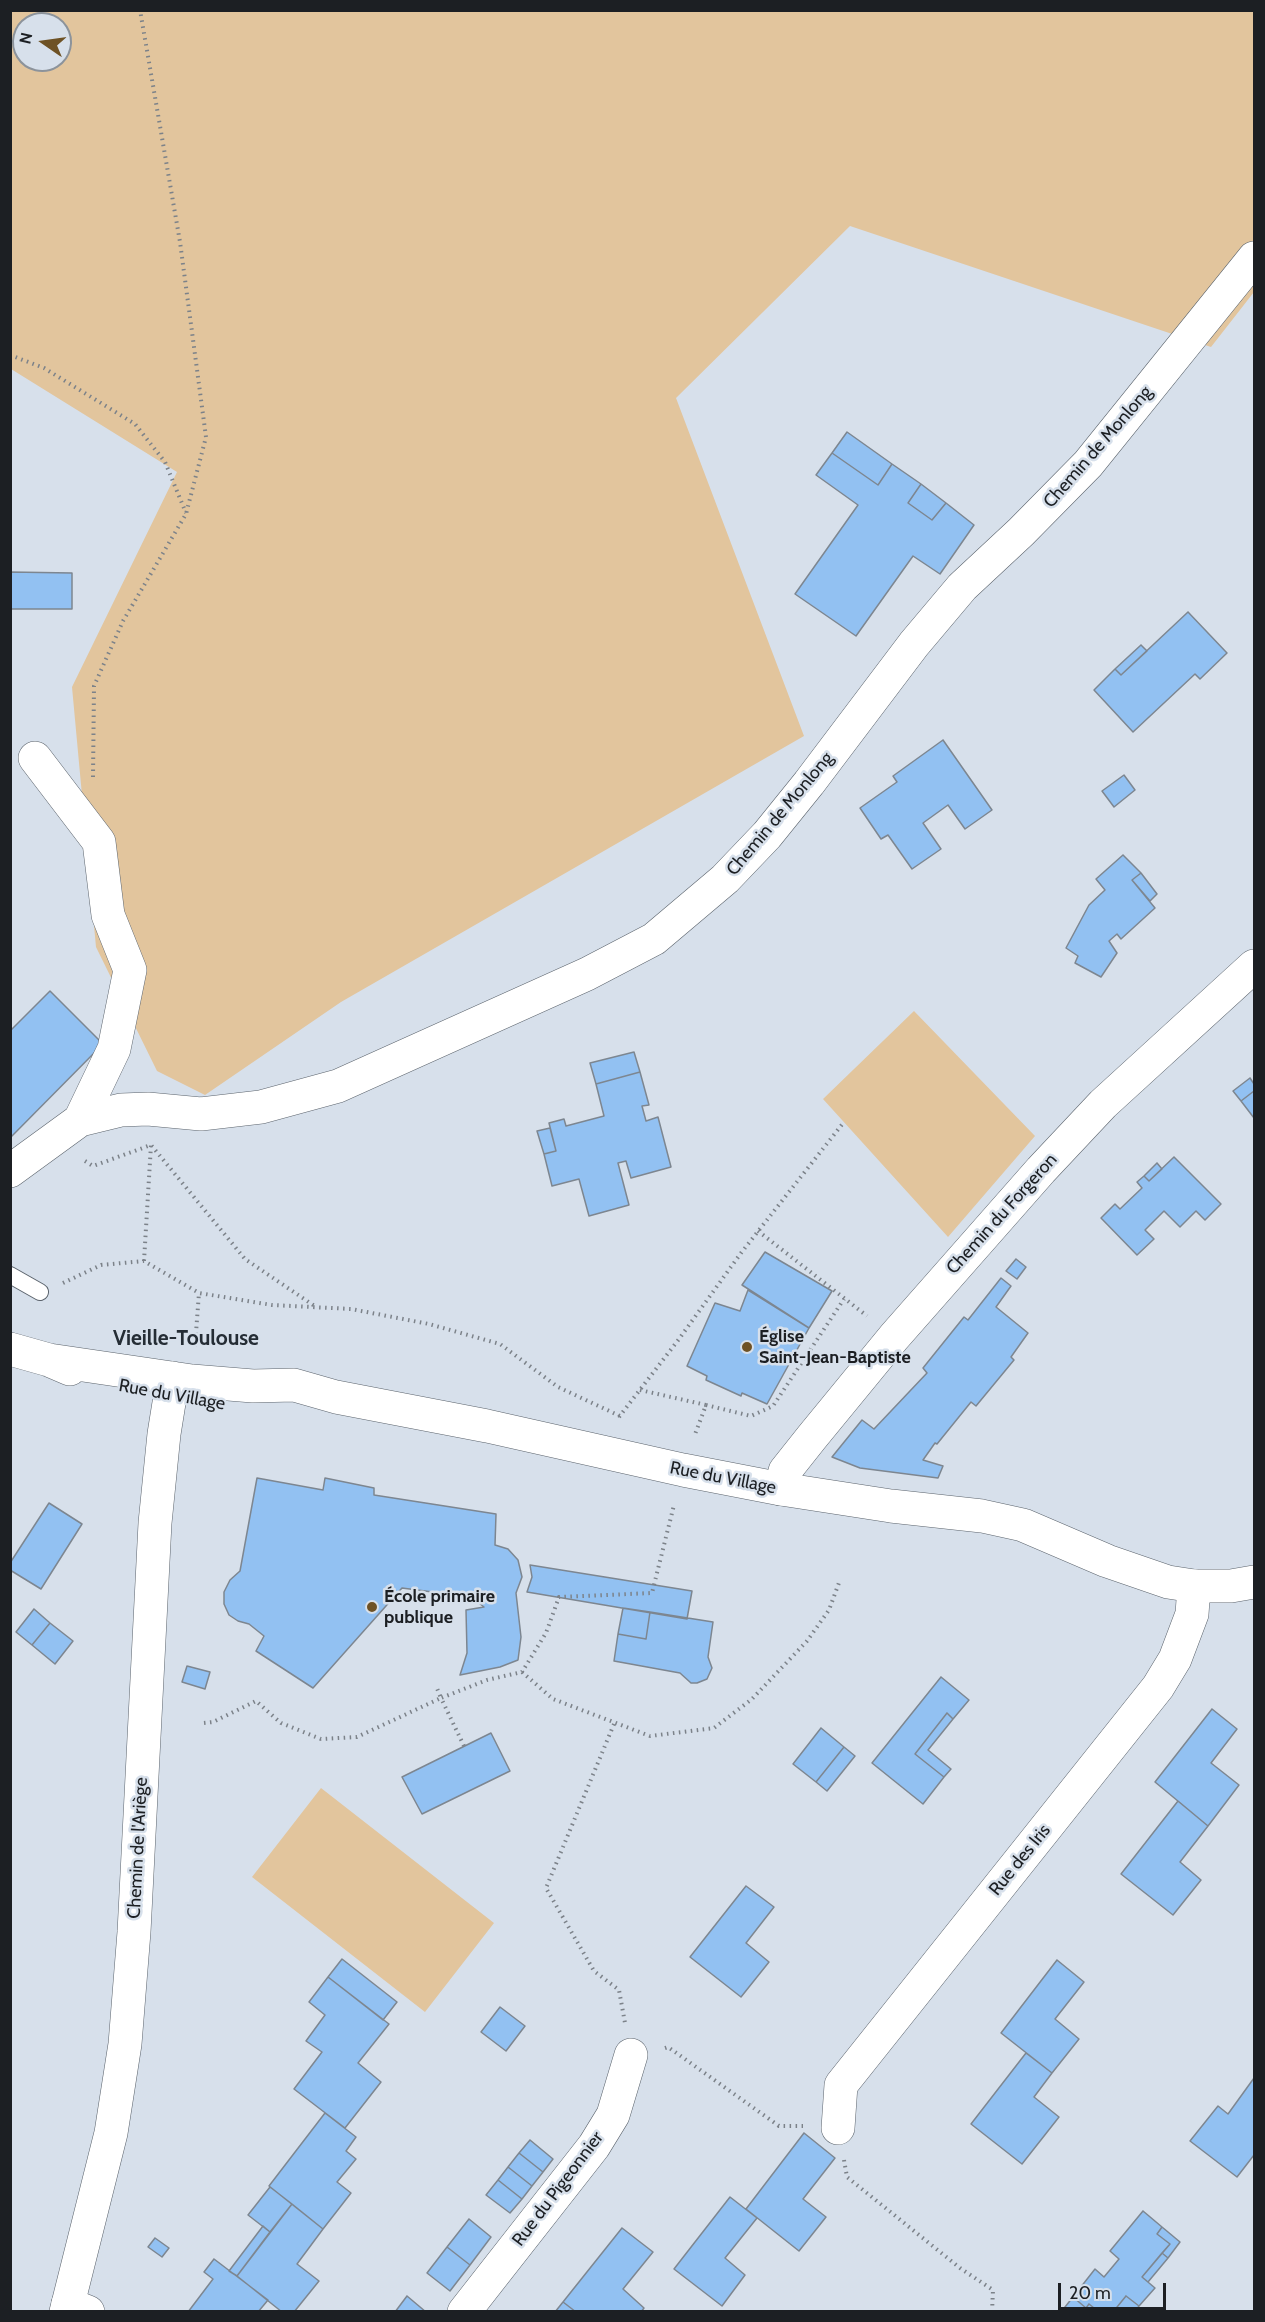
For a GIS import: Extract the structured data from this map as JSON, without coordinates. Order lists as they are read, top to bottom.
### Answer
{
  "streets": {
    "street": [
      "Chemin de Monlong",
      "Chemin du Forgeron",
      "Rue du Village",
      "Chemin de l'Ariège",
      "Rue des Iris",
      "Rue du Pigeonnier"
    ]
  },
  "crossings": [
    ["Chemin du Forgeron", "Rue du Village"],
    ["Rue du Village", "Chemin de l'Ariège"],
    ["Rue du Village", "Rue des Iris"]
  ],
  "districts": ["Vieille-Toulouse"],
  "places": ["Église Saint-Jean-Baptiste", "École primaire publique"],
  "scale_bar": "20 m",
  "north": "left"
}
